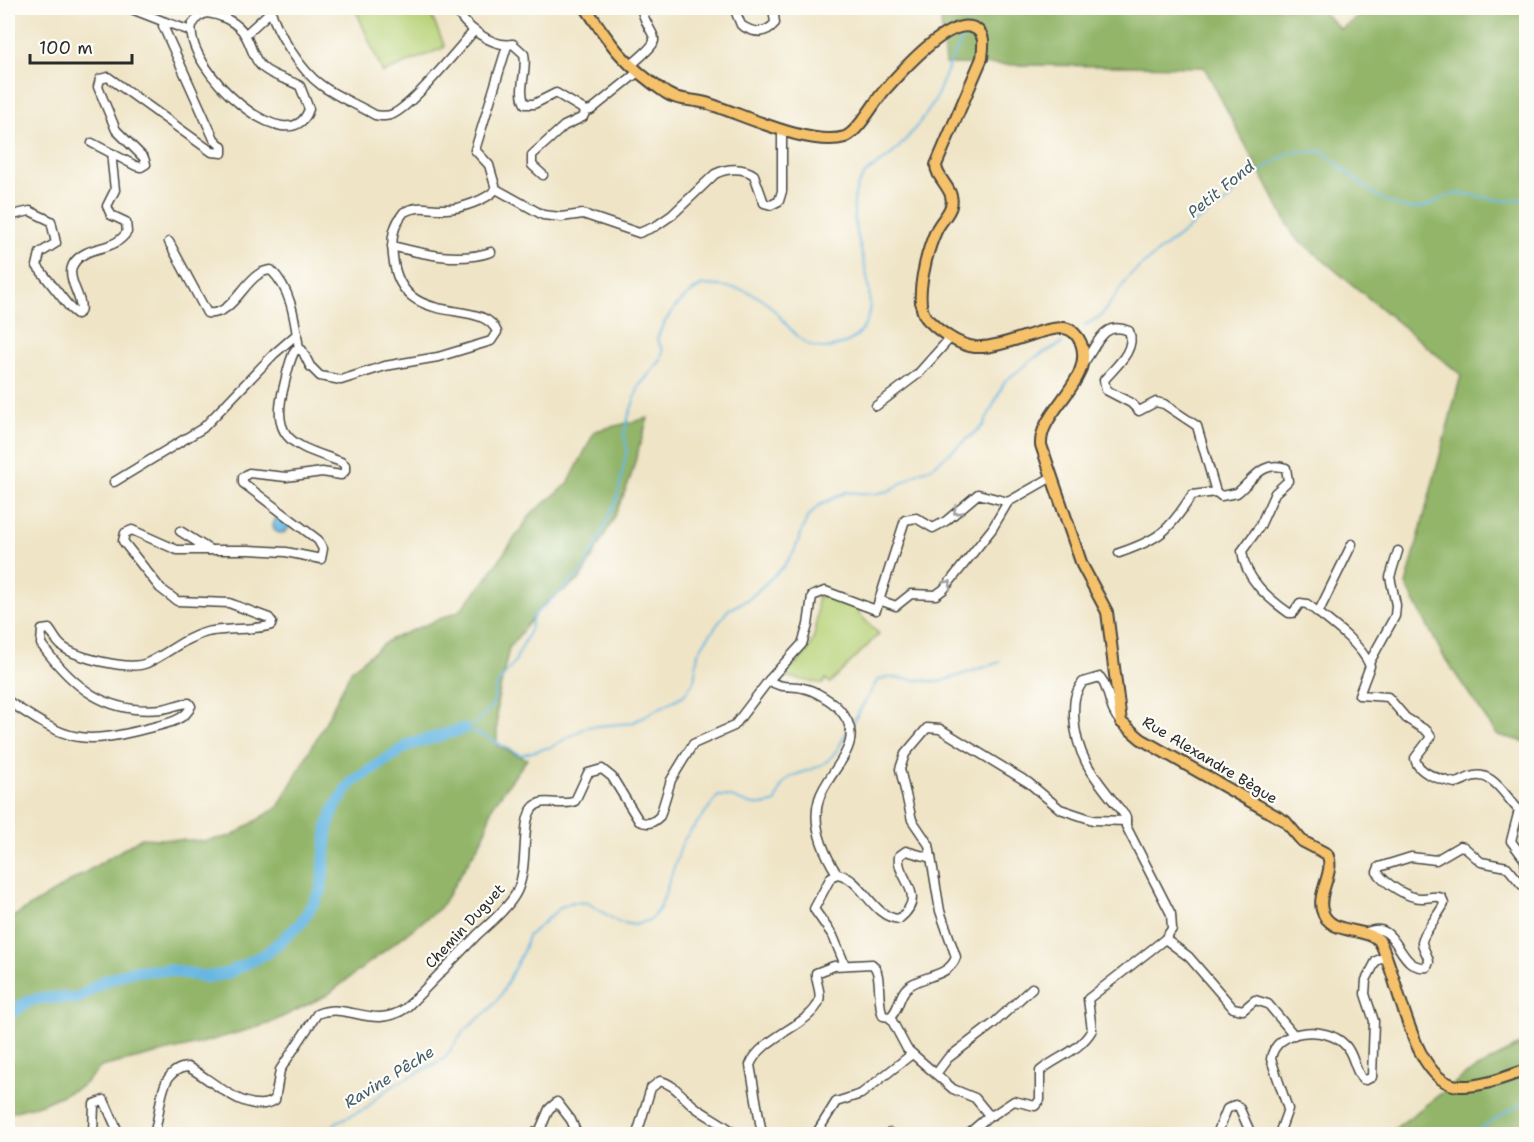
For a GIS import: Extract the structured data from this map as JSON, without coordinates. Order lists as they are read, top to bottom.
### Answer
{
  "streets": {
    "main road": ["Rue Alexandre Bègue"],
    "street": ["Chemin Duguet"]
  },
  "water": ["Petit Fond", "Ravine Pêche"],
  "scale_bar": "100 m"
}
